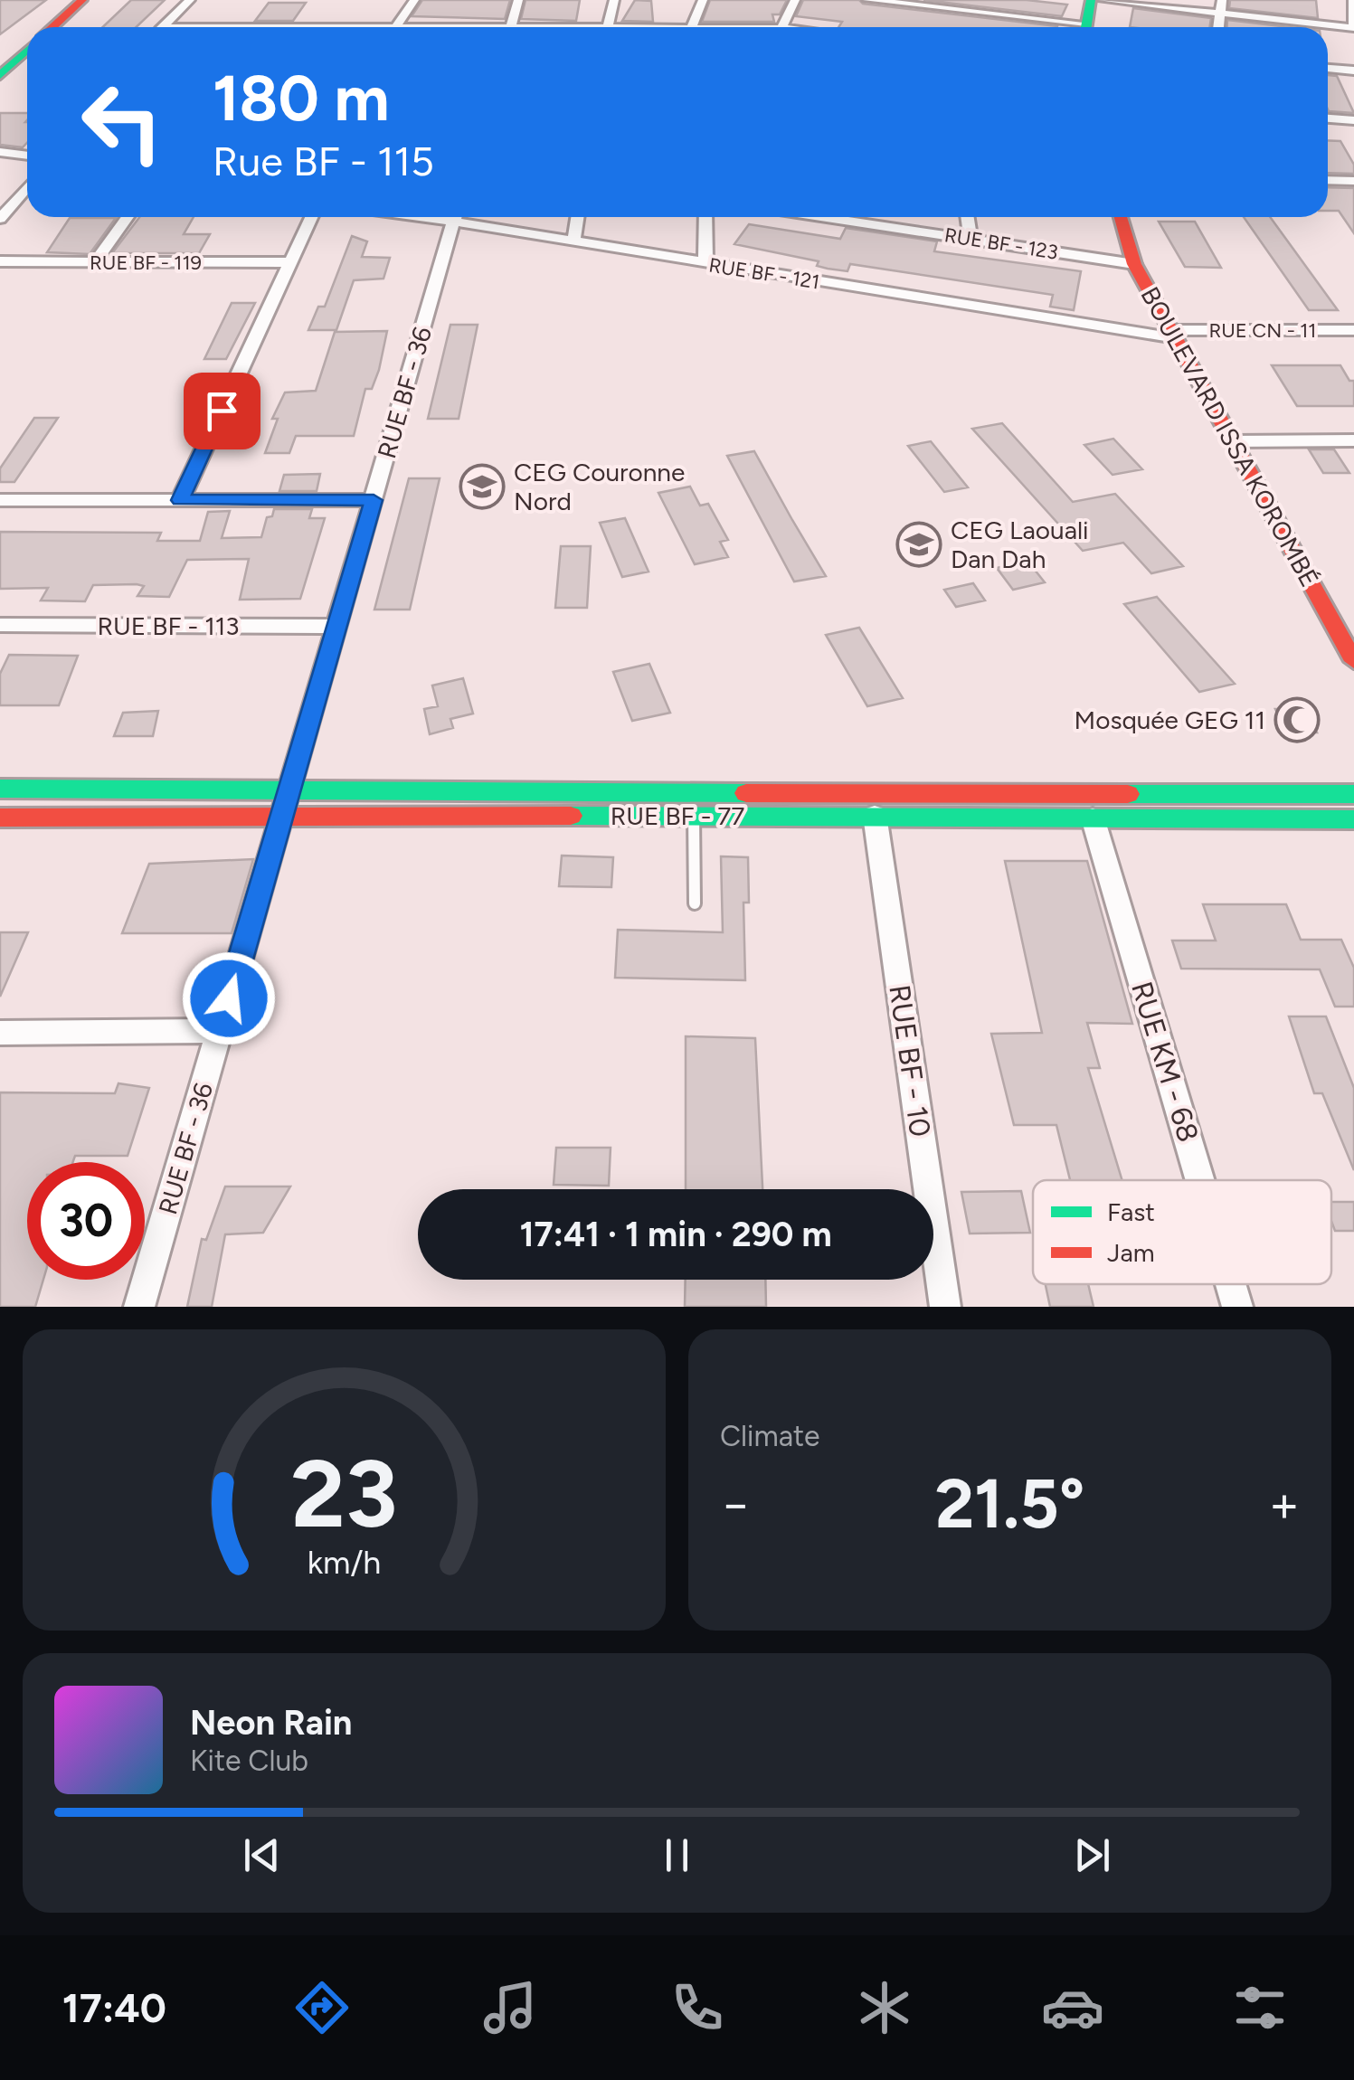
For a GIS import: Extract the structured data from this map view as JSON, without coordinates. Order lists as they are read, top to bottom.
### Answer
{
  "streets": {
    "main road": ["BOULEVARD ISSA KOROMBÉ", "RUE BF - 77"],
    "street": [
      "RUE BF - 123",
      "RUE BF - 119",
      "RUE BF - 121",
      "RUE CN - 11",
      "RUE BF - 36",
      "RUE BF - 113",
      "RUE BF - 10",
      "RUE KM - 68"
    ]
  },
  "crossings": [
    ["RUE BF - 123", "BOULEVARD ISSA KOROMBÉ"],
    ["RUE BF - 121", "RUE CN - 11"],
    ["RUE BF - 121", "BOULEVARD ISSA KOROMBÉ"],
    ["RUE CN - 11", "BOULEVARD ISSA KOROMBÉ"],
    ["RUE BF - 36", "RUE BF - 113"],
    ["RUE BF - 36", "RUE BF - 77"],
    ["RUE BF - 77", "RUE BF - 10"],
    ["RUE BF - 77", "RUE KM - 68"]
  ],
  "places": {
    "school or university": ["CEG Couronne Nord", "CEG Laouali Dan Dah"],
    "mosque": ["Mosquée GEG 11"]
  },
  "legend": ["Fast", "Jam"],
  "page": {
    "turn": ["180 m", "Rue BF - 115"],
    "limit": "30",
    "trip": "17:41 · 1 min · 290 m",
    "tile": "Climate",
    "heat": ["−", "21.5°", "+"],
    "song": ["Neon Rain", "Kite Club"],
    "tabs": "17:40",
    "gauge": ["23", "km/h"]
  }
}
